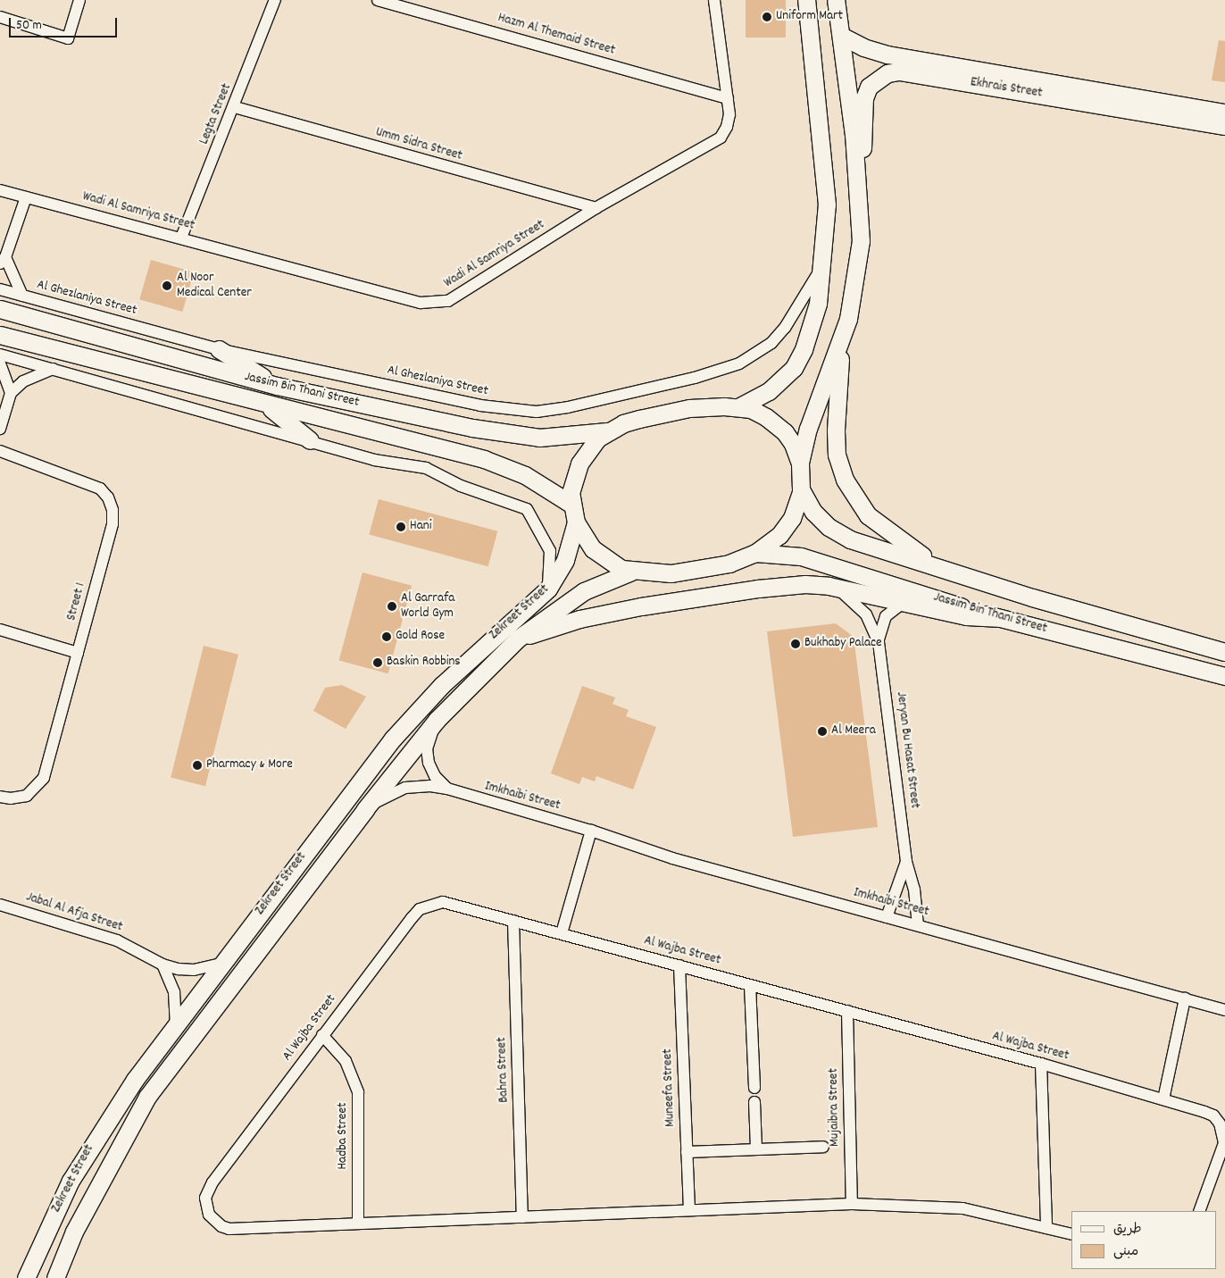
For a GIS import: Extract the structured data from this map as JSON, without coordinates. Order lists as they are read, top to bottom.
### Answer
{
  "streets": {
    "main road": ["Ekhrais Street", "Jassim Bin Thani Street", "Zekreet Street"],
    "street": [
      "Hazm Al Themaid Street",
      "Legta Street",
      "Umm Sidra Street",
      "Wadi Al Samriya Street",
      "Al Ghezlaniya Street",
      "Street 1",
      "Jeryan Bu Hasat Street",
      "Imkhaibi Street",
      "Jabal Al Afja Street",
      "Al Wajba Street",
      "Bahra Street",
      "Muneefa Street",
      "Mujaibra Street",
      "Hadba Street"
    ]
  },
  "crossings": [
    ["Hazm Al Themaid Street", "Wadi Al Samriya Street"],
    ["Legta Street", "Umm Sidra Street"],
    ["Legta Street", "Wadi Al Samriya Street"],
    ["Umm Sidra Street", "Wadi Al Samriya Street"],
    ["Zekreet Street", "Imkhaibi Street"],
    ["Zekreet Street", "Jabal Al Afja Street"],
    ["Jeryan Bu Hasat Street", "Imkhaibi Street"],
    ["Al Wajba Street", "Bahra Street"],
    ["Al Wajba Street", "Muneefa Street"],
    ["Al Wajba Street", "Mujaibra Street"],
    ["Al Wajba Street", "Hadba Street"]
  ],
  "places": [
    "Uniform Mart",
    "Al Noor Medical Center",
    "Hani",
    "Al Garrafa World Gym",
    "Gold Rose",
    "Bukhaby Palace",
    "Baskin Robbins",
    "Al Meera",
    "Pharmacy & More"
  ],
  "legend": ["طريق", "مبنى"],
  "scale_bar": "50 m"
}
